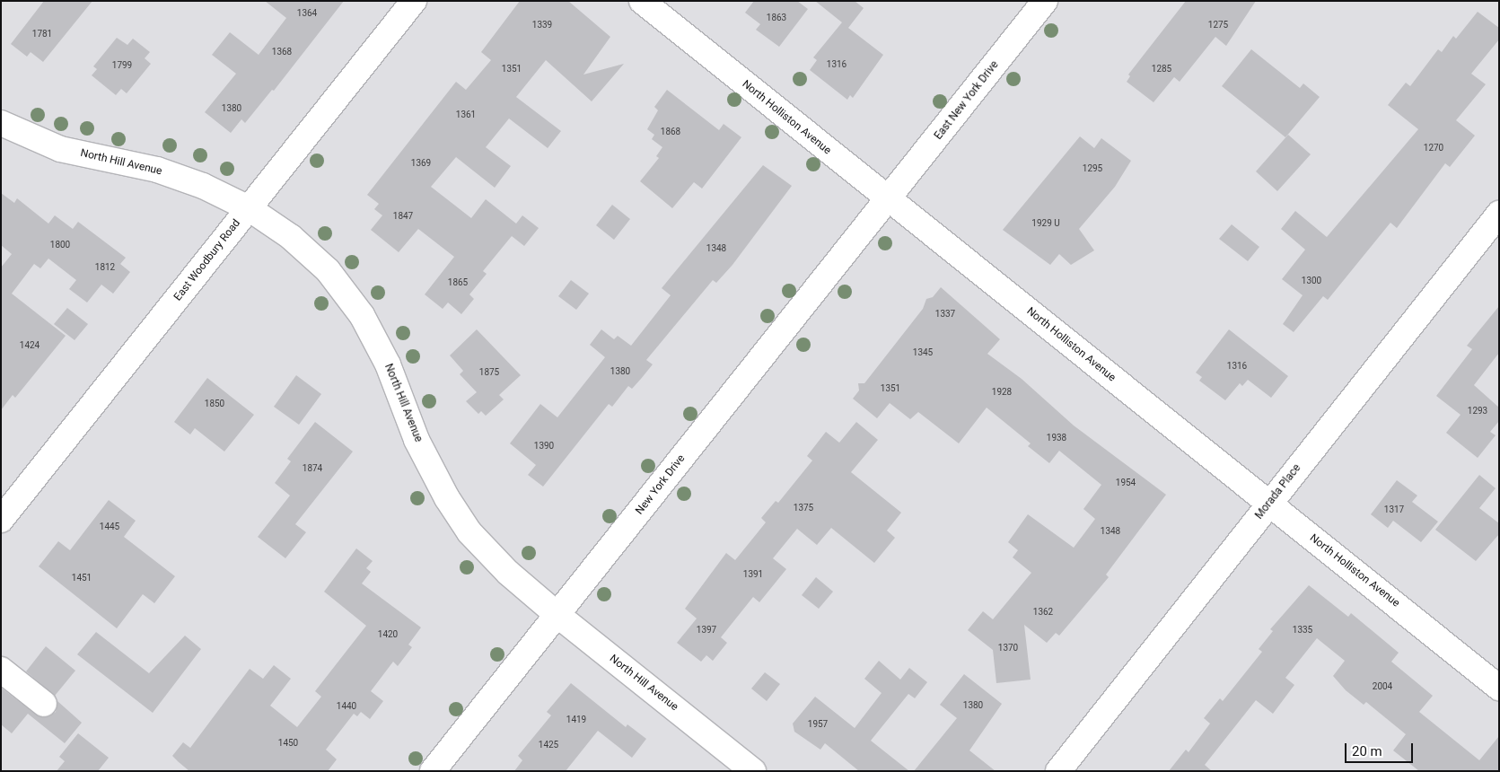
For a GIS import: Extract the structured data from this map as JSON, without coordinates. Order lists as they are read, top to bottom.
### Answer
{
  "streets": {
    "street": [
      "East New York Drive",
      "North Holliston Avenue",
      "North Hill Avenue",
      "East Woodbury Road",
      "New York Drive",
      "Morada Place"
    ]
  },
  "crossings": [
    ["East New York Drive", "North Holliston Avenue"],
    ["East New York Drive", "New York Drive"],
    ["North Holliston Avenue", "New York Drive"],
    ["North Holliston Avenue", "Morada Place"],
    ["North Hill Avenue", "East Woodbury Road"],
    ["North Hill Avenue", "New York Drive"]
  ],
  "house_numbers": [
    "1364",
    "1863",
    "1339",
    "1275",
    "1781",
    "1368",
    "1316",
    "1799",
    "1351",
    "1285",
    "1380",
    "1361",
    "1868",
    "1270",
    "1369",
    "1295",
    "1847",
    "1929 U",
    "1800",
    "1348",
    "1812",
    "1300",
    "1865",
    "1337",
    "1424",
    "1345",
    "1316",
    "1380",
    "1875",
    "1351",
    "1928",
    "1850",
    "1293",
    "1938",
    "1390",
    "1874",
    "1954",
    "1375",
    "1317",
    "1445",
    "1348",
    "1391",
    "1451",
    "1362",
    "1397",
    "1335",
    "1420",
    "1370",
    "2004",
    "1380",
    "1440",
    "1419",
    "1957",
    "1450",
    "1425"
  ],
  "scale_bar": "20 m"
}
